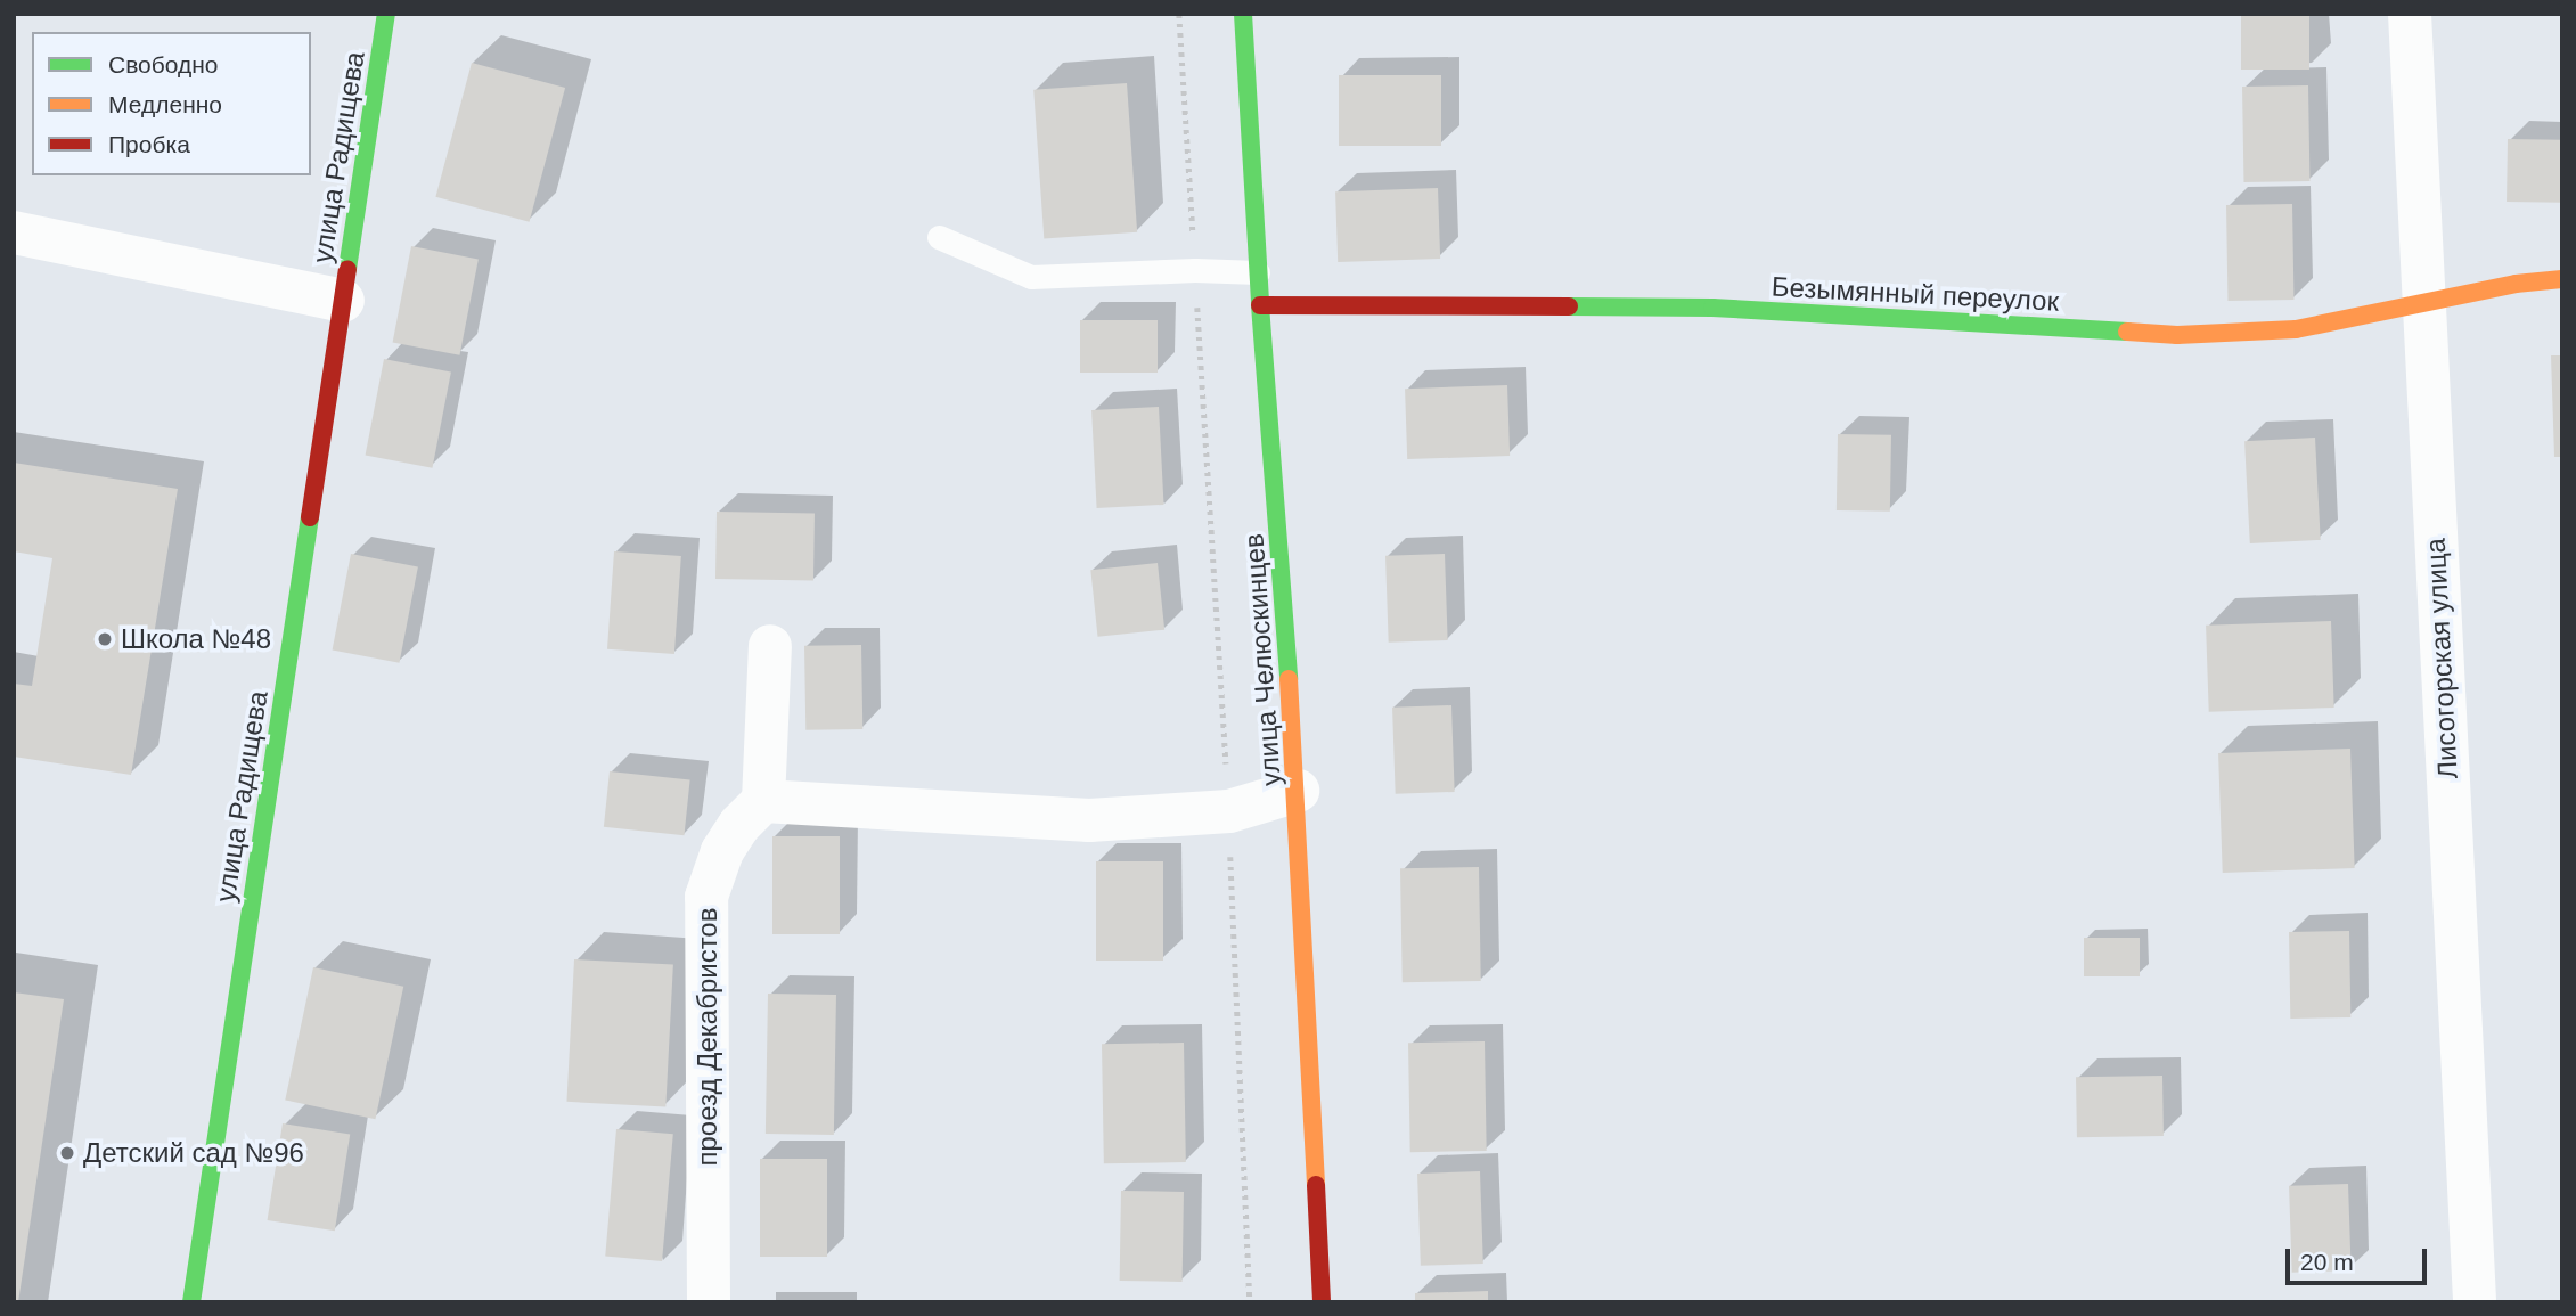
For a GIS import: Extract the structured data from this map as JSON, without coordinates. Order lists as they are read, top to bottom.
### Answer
{
  "streets": {
    "street": [
      "улица Радищева",
      "Безымянный переулок",
      "Лисогорская улица",
      "улица Челюскинцев",
      "проезд Декабристов"
    ]
  },
  "crossings": [
    ["Безымянный переулок", "Лисогорская улица"],
    ["Безымянный переулок", "улица Челюскинцев"]
  ],
  "places": ["Школа №48", "Детский сад №96"],
  "legend": ["Свободно", "Медленно", "Пробка"],
  "scale_bar": "20 m"
}
